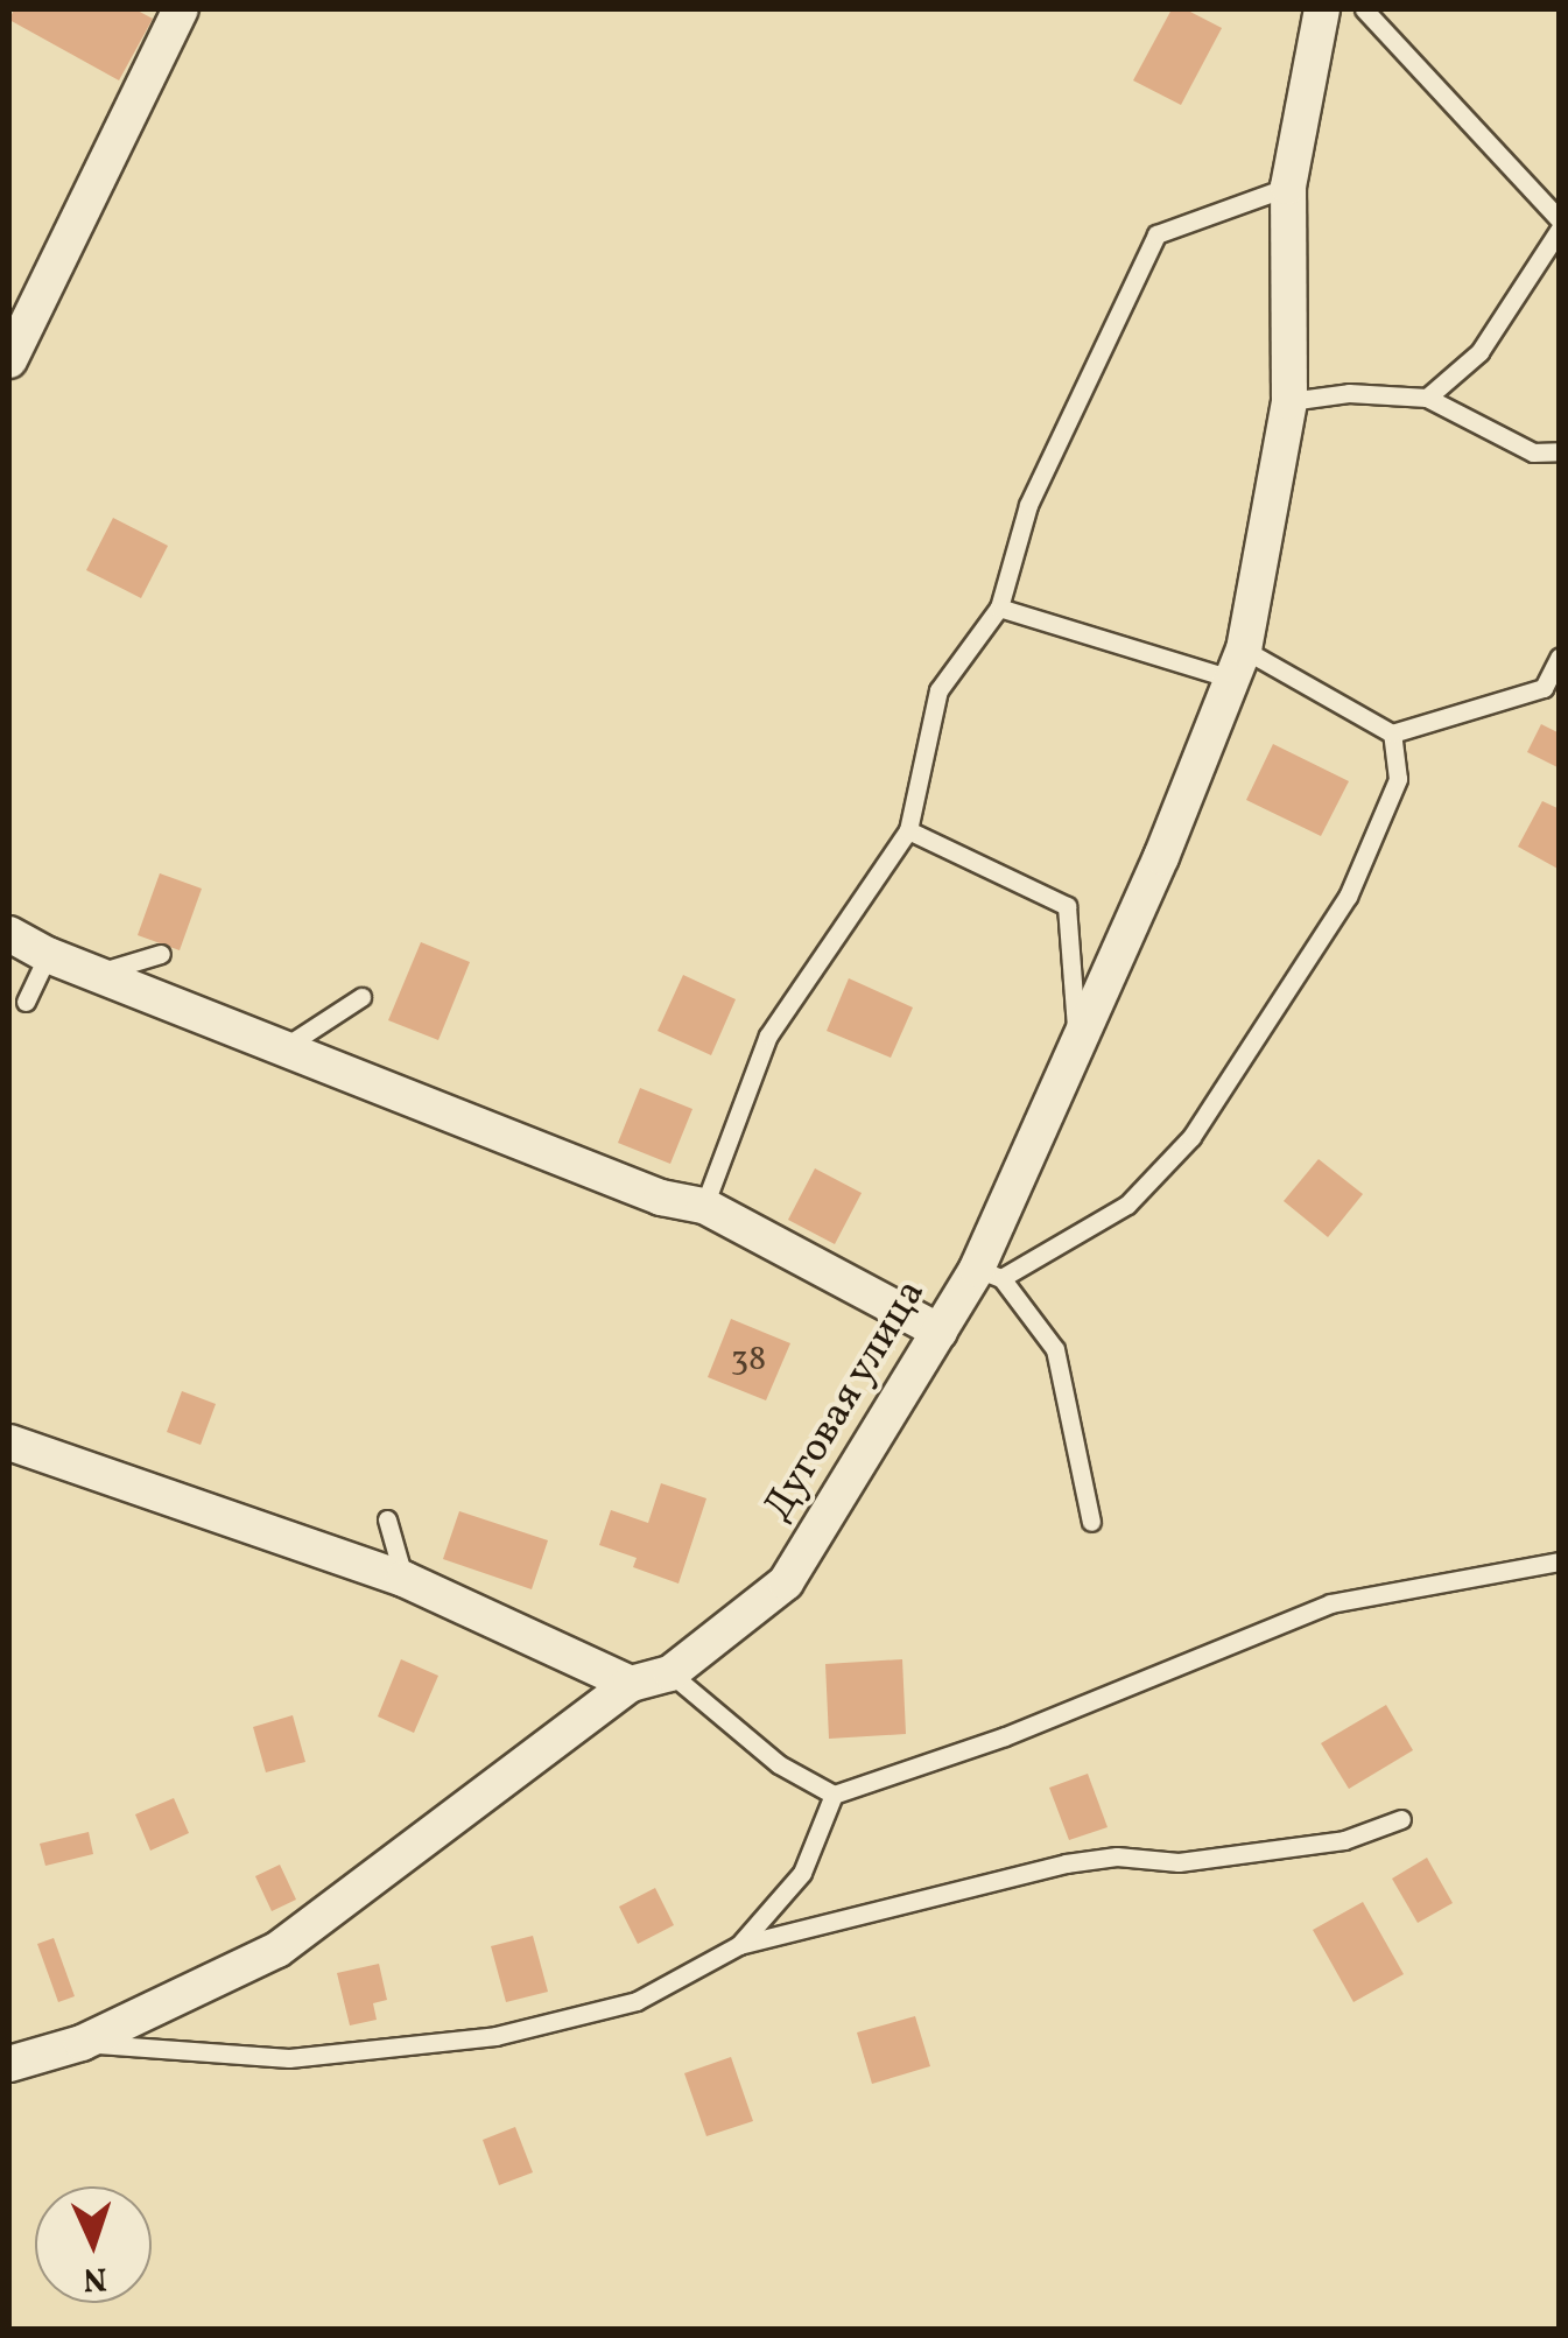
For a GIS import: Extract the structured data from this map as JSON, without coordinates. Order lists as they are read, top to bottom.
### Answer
{
  "streets": {
    "street": ["Дуговая улица"]
  },
  "house_numbers": ["38"],
  "north": "bottom"
}
